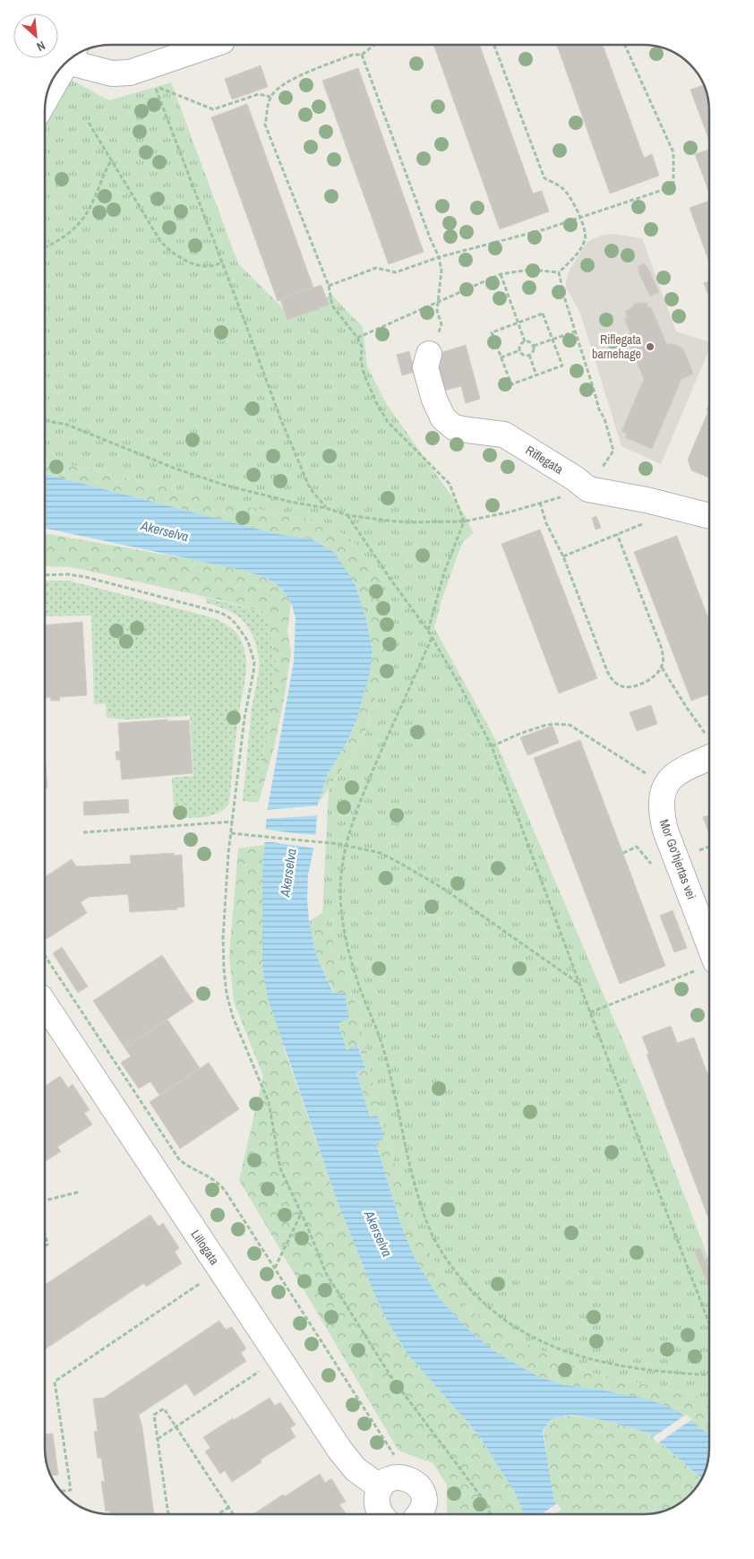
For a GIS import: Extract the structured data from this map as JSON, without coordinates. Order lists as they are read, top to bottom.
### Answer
{
  "streets": {
    "street": ["Riflegata", "Mor Go’hjertas vei", "Lillogata"]
  },
  "water": ["Akerselva"],
  "places": ["Riflegata barnehage"],
  "north": "bottom right"
}
